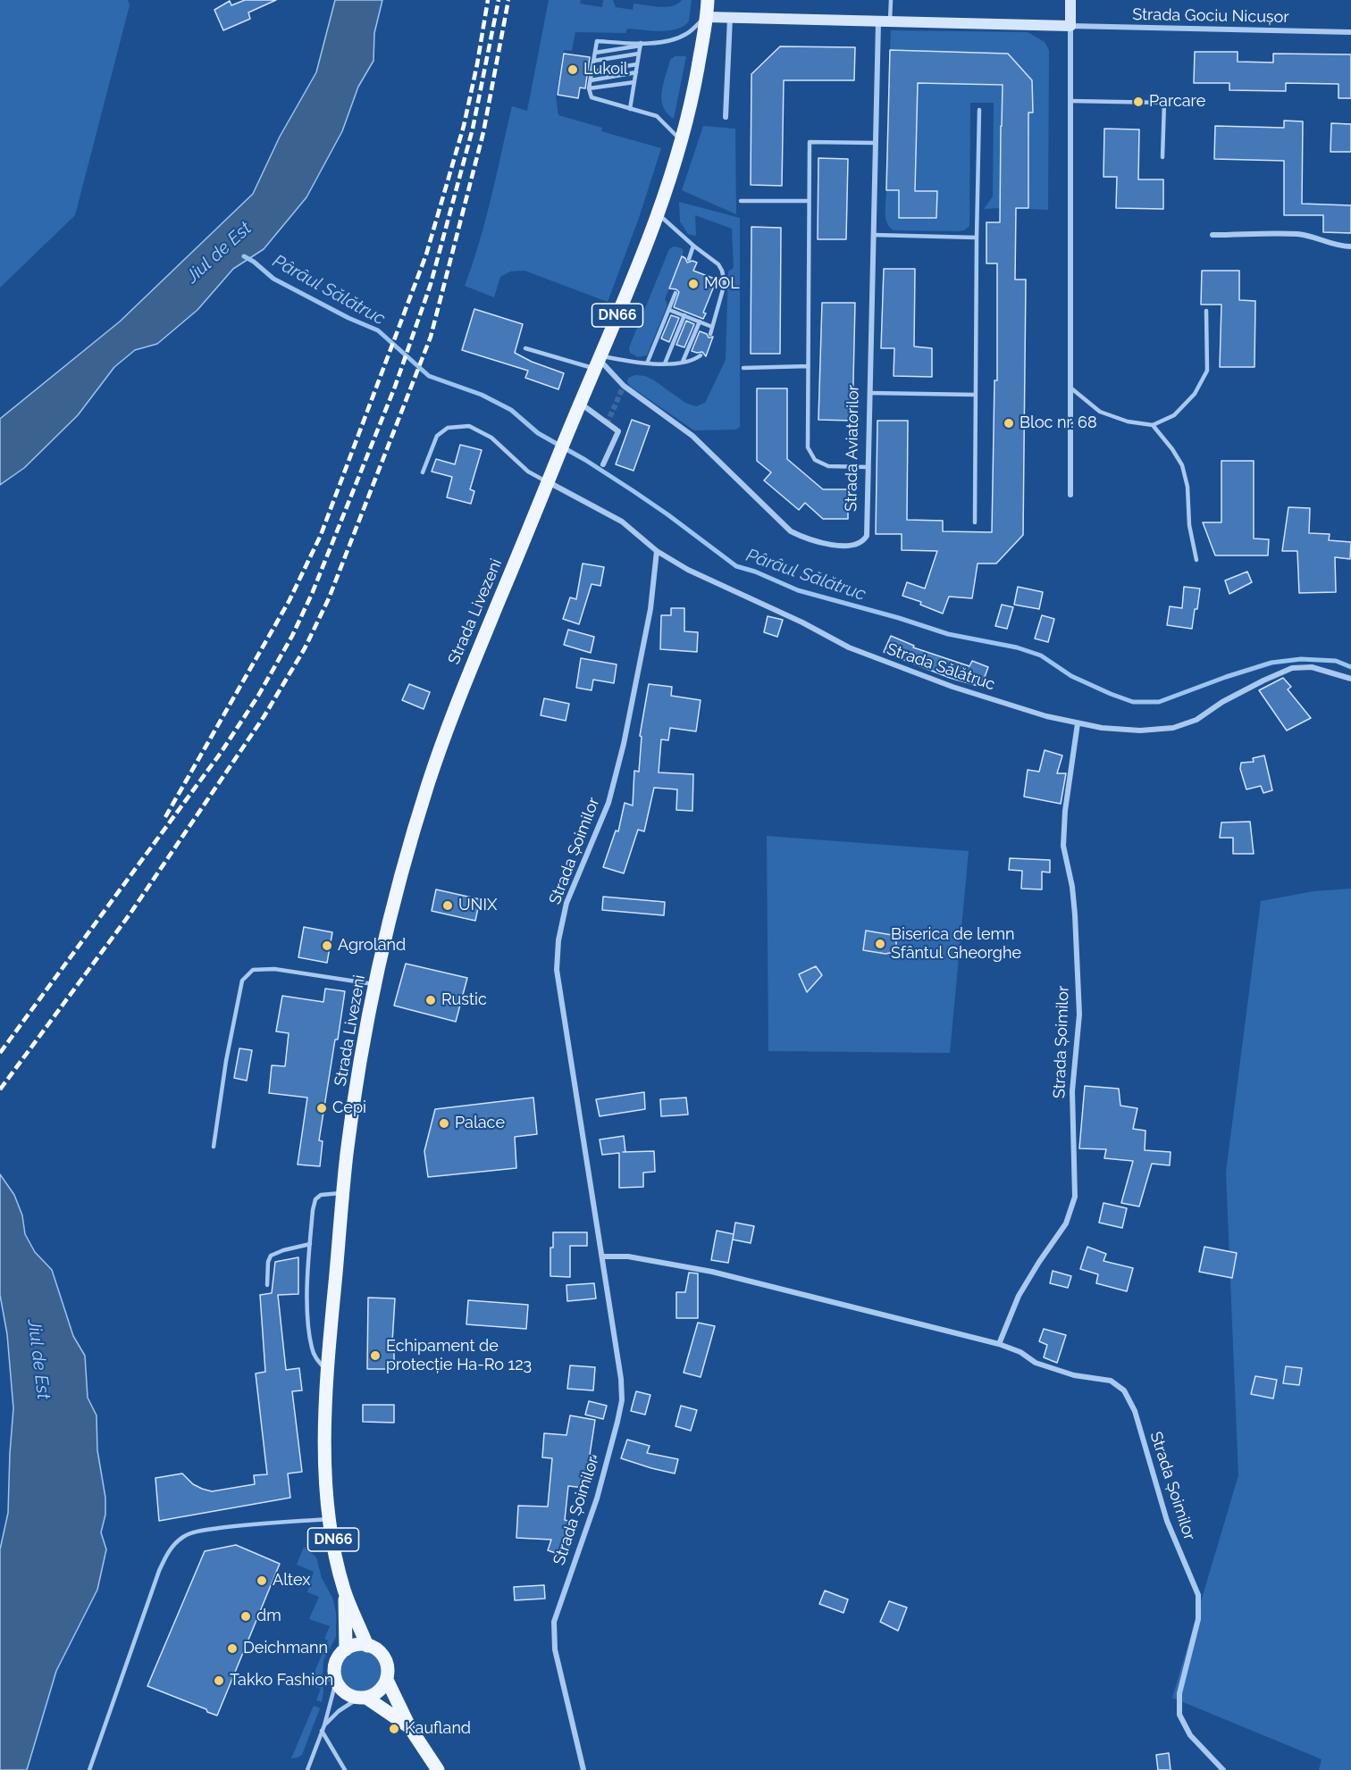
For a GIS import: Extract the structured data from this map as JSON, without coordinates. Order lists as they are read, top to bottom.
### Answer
{
  "streets": {
    "main road": ["DN66", "Strada Livezeni"],
    "street": [
      "Strada Gociu Nicușor",
      "Strada Aviatorilor",
      "Strada Sălătruc",
      "Strada Șoimilor"
    ]
  },
  "crossings": [
    ["DN66", "Strada Aviatorilor"],
    ["DN66", "Strada Livezeni"],
    ["DN66", "Strada Sălătruc"],
    ["Strada Livezeni", "Strada Sălătruc"],
    ["Strada Sălătruc", "Strada Șoimilor"]
  ],
  "water": ["Jiul de Est", "Pârâul Sălătruc"],
  "places": [
    "Lukoil",
    "Parcare",
    "MOL",
    "Bloc nr. 68",
    "UNIX",
    "Biserica de lemn Sfântul Gheorghe",
    "Agroland",
    "Rustic",
    "Cepi",
    "Palace",
    "Echipament de protecție Ha-Ro 123",
    "Altex",
    "dm",
    "Deichmann",
    "Takko Fashion",
    "Kaufland"
  ]
}
